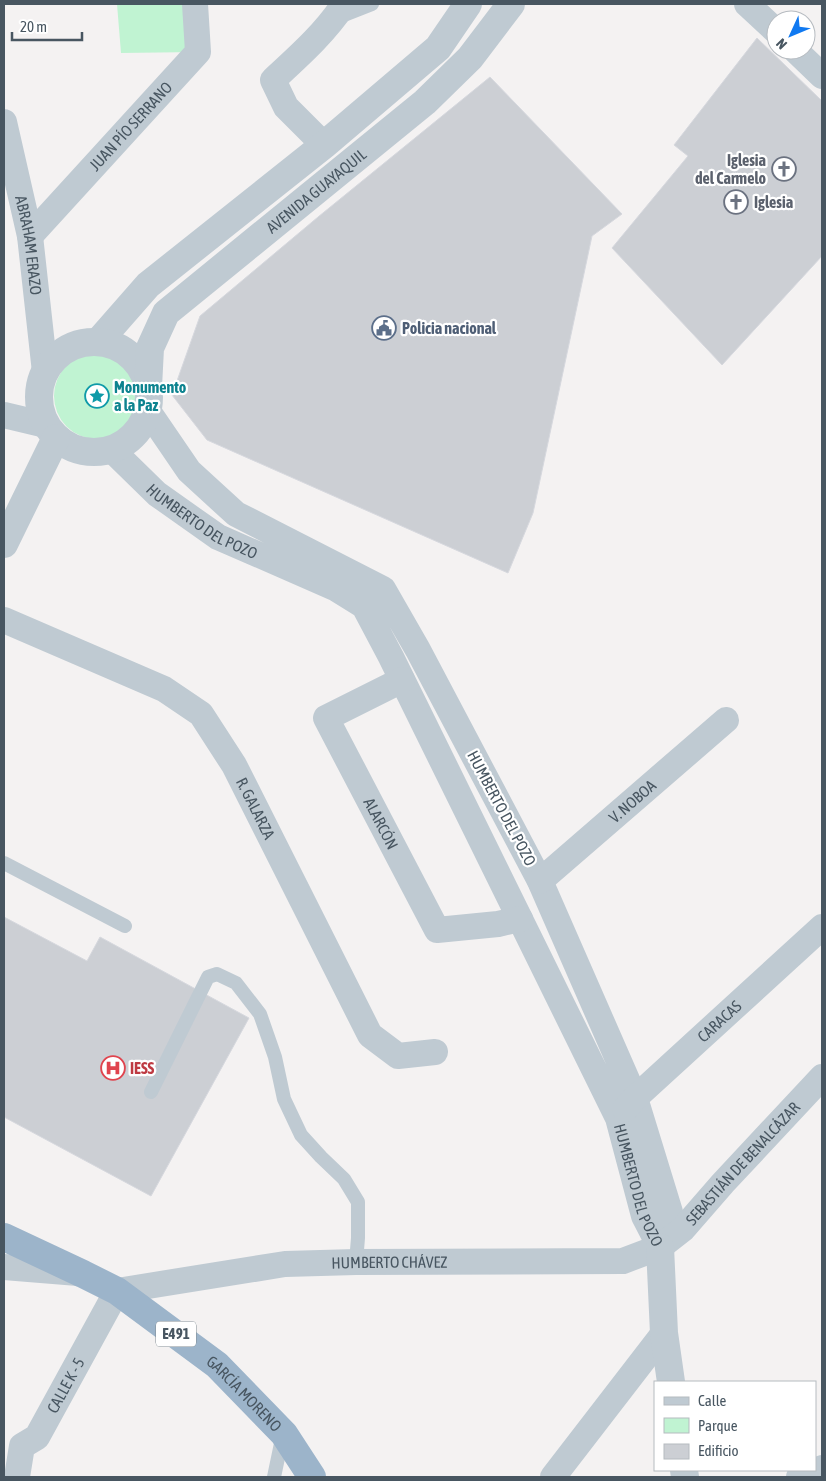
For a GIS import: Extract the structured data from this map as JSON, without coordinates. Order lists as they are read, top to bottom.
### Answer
{
  "streets": {
    "highway": ["E491", "GARCÍA MORENO"],
    "street": [
      "JUAN PÍO SERRANO",
      "AVENIDA GUAYAQUIL",
      "ABRAHAM ERAZO",
      "HUMBERTO DEL POZO",
      "V. NOBOA",
      "R. GALARZA",
      "ALARCÓN",
      "CARACAS",
      "SEBASTIÁN DE BENALCÁZAR",
      "HUMBERTO CHÁVEZ",
      "CALLE K - 5"
    ]
  },
  "crossings": [
    ["JUAN PÍO SERRANO", "ABRAHAM ERAZO"],
    ["AVENIDA GUAYAQUIL", "ABRAHAM ERAZO"],
    ["AVENIDA GUAYAQUIL", "HUMBERTO DEL POZO"],
    ["ABRAHAM ERAZO", "HUMBERTO DEL POZO"],
    ["HUMBERTO DEL POZO", "V. NOBOA"],
    ["HUMBERTO DEL POZO", "ALARCÓN"],
    ["HUMBERTO DEL POZO", "CARACAS"],
    ["HUMBERTO DEL POZO", "SEBASTIÁN DE BENALCÁZAR"],
    ["HUMBERTO DEL POZO", "HUMBERTO CHÁVEZ"],
    ["SEBASTIÁN DE BENALCÁZAR", "HUMBERTO CHÁVEZ"],
    ["HUMBERTO CHÁVEZ", "CALLE K - 5"],
    ["HUMBERTO CHÁVEZ", "GARCÍA MORENO"],
    ["CALLE K - 5", "GARCÍA MORENO"]
  ],
  "places": {
    "church": ["Iglesia del Carmelo", "Iglesia"],
    "public building": ["Policia nacional"],
    "place": ["Monumento a la Paz"],
    "hospital": ["IESS"]
  },
  "legend": ["Calle", "Parque", "Edificio"],
  "scale_bar": "20 m",
  "north": "bottom left"
}
